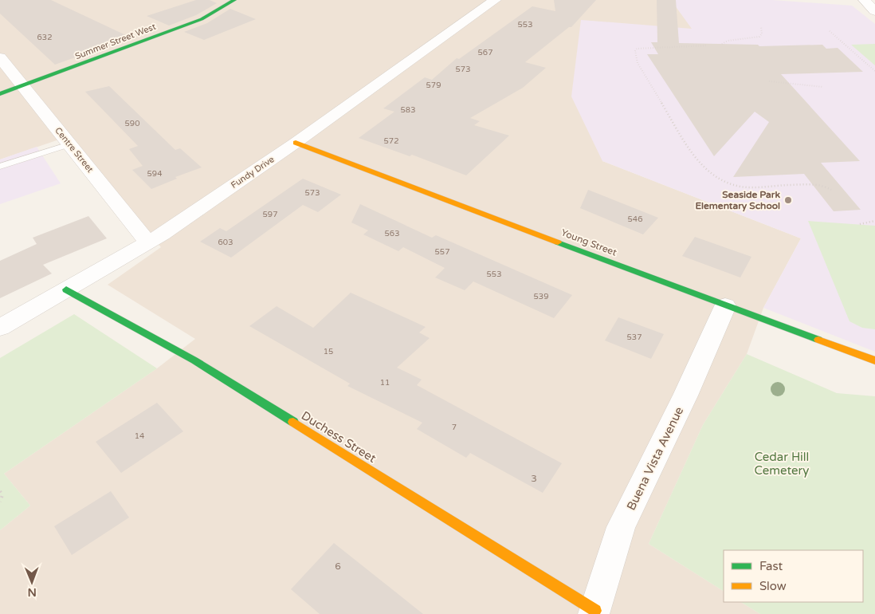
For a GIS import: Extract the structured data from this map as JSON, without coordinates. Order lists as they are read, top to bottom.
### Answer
{
  "streets": {
    "street": [
      "Summer Street West",
      "Centre Street",
      "Fundy Drive",
      "Young Street",
      "Duchess Street",
      "Buena Vista Avenue"
    ]
  },
  "crossings": [
    ["Summer Street West", "Centre Street"],
    ["Centre Street", "Fundy Drive"],
    ["Fundy Drive", "Young Street"],
    ["Fundy Drive", "Duchess Street"],
    ["Young Street", "Buena Vista Avenue"],
    ["Duchess Street", "Buena Vista Avenue"]
  ],
  "parks": ["Cedar Hill Cemetery"],
  "places": ["Seaside Park Elementary School"],
  "house_numbers": [
    "553",
    "632",
    "567",
    "573",
    "579",
    "583",
    "590",
    "572",
    "594",
    "573",
    "597",
    "546",
    "563",
    "603",
    "557",
    "553",
    "539",
    "537",
    "15",
    "11",
    "7",
    "14",
    "3",
    "6"
  ],
  "legend": ["Fast", "Slow"],
  "north": "bottom"
}
